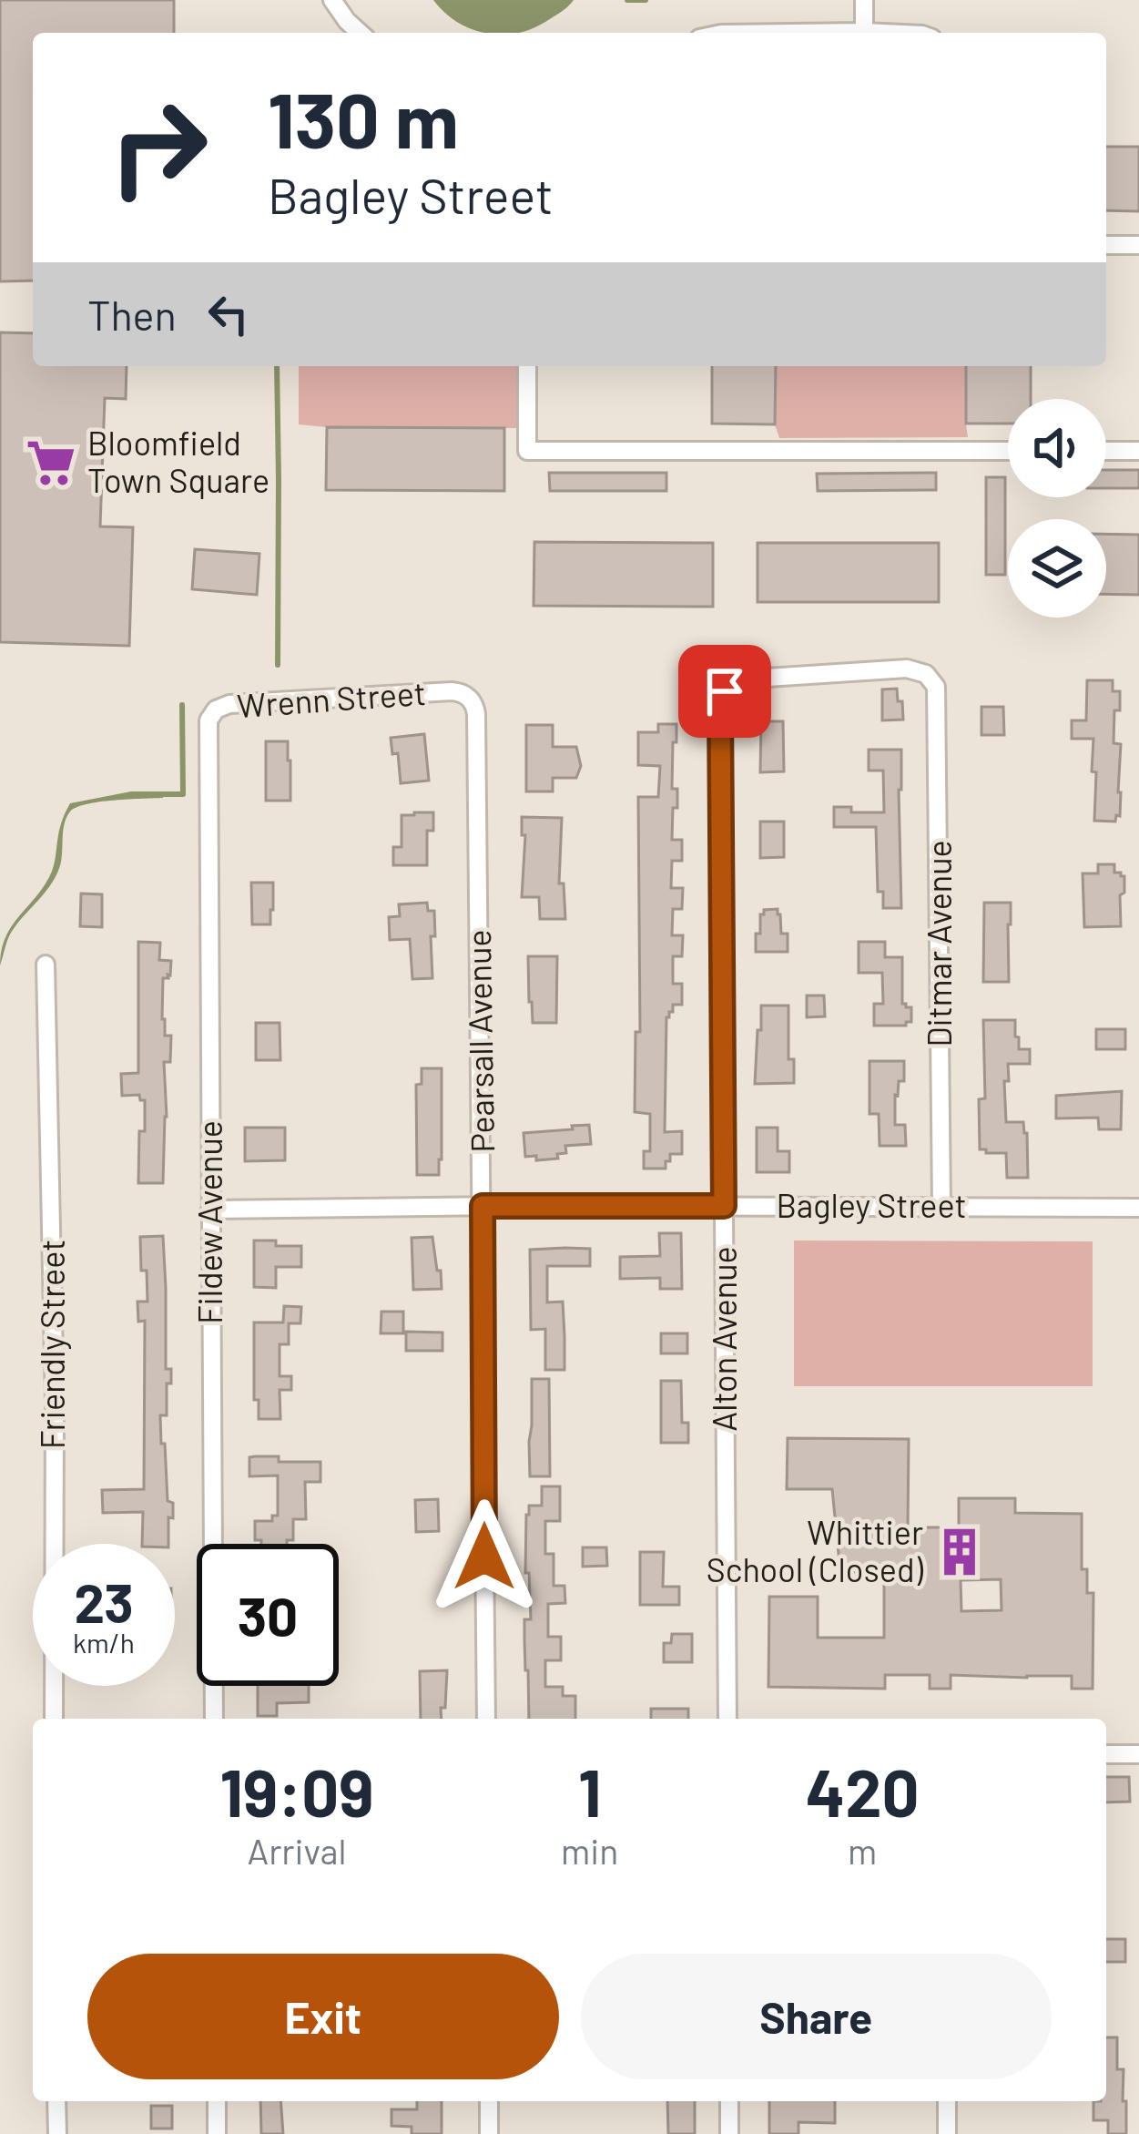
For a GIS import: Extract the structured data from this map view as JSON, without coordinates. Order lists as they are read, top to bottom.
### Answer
{
  "streets": {
    "street": [
      "Wrenn Street",
      "Ditmar Avenue",
      "Pearsall Avenue",
      "Bagley Street",
      "Fildew Avenue",
      "Alton Avenue",
      "Friendly Street"
    ]
  },
  "crossings": [
    ["Wrenn Street", "Pearsall Avenue"],
    ["Wrenn Street", "Fildew Avenue"],
    ["Ditmar Avenue", "Bagley Street"],
    ["Ditmar Avenue", "Alton Avenue"],
    ["Pearsall Avenue", "Bagley Street"],
    ["Bagley Street", "Fildew Avenue"],
    ["Bagley Street", "Alton Avenue"]
  ],
  "places": {
    "supermarket": ["Bloomfield Town Square"],
    "building": ["Whittier School (Closed)"]
  },
  "page": {
    "turn": ["130 m", "Bagley Street"],
    "then": "Then",
    "speed": "23 km/h",
    "limit": "30",
    "eta": [
      "19:09",
      "Arrival",
      "1",
      "min",
      "420",
      "m"
    ],
    "buttons": ["Exit", "Share"]
  }
}
